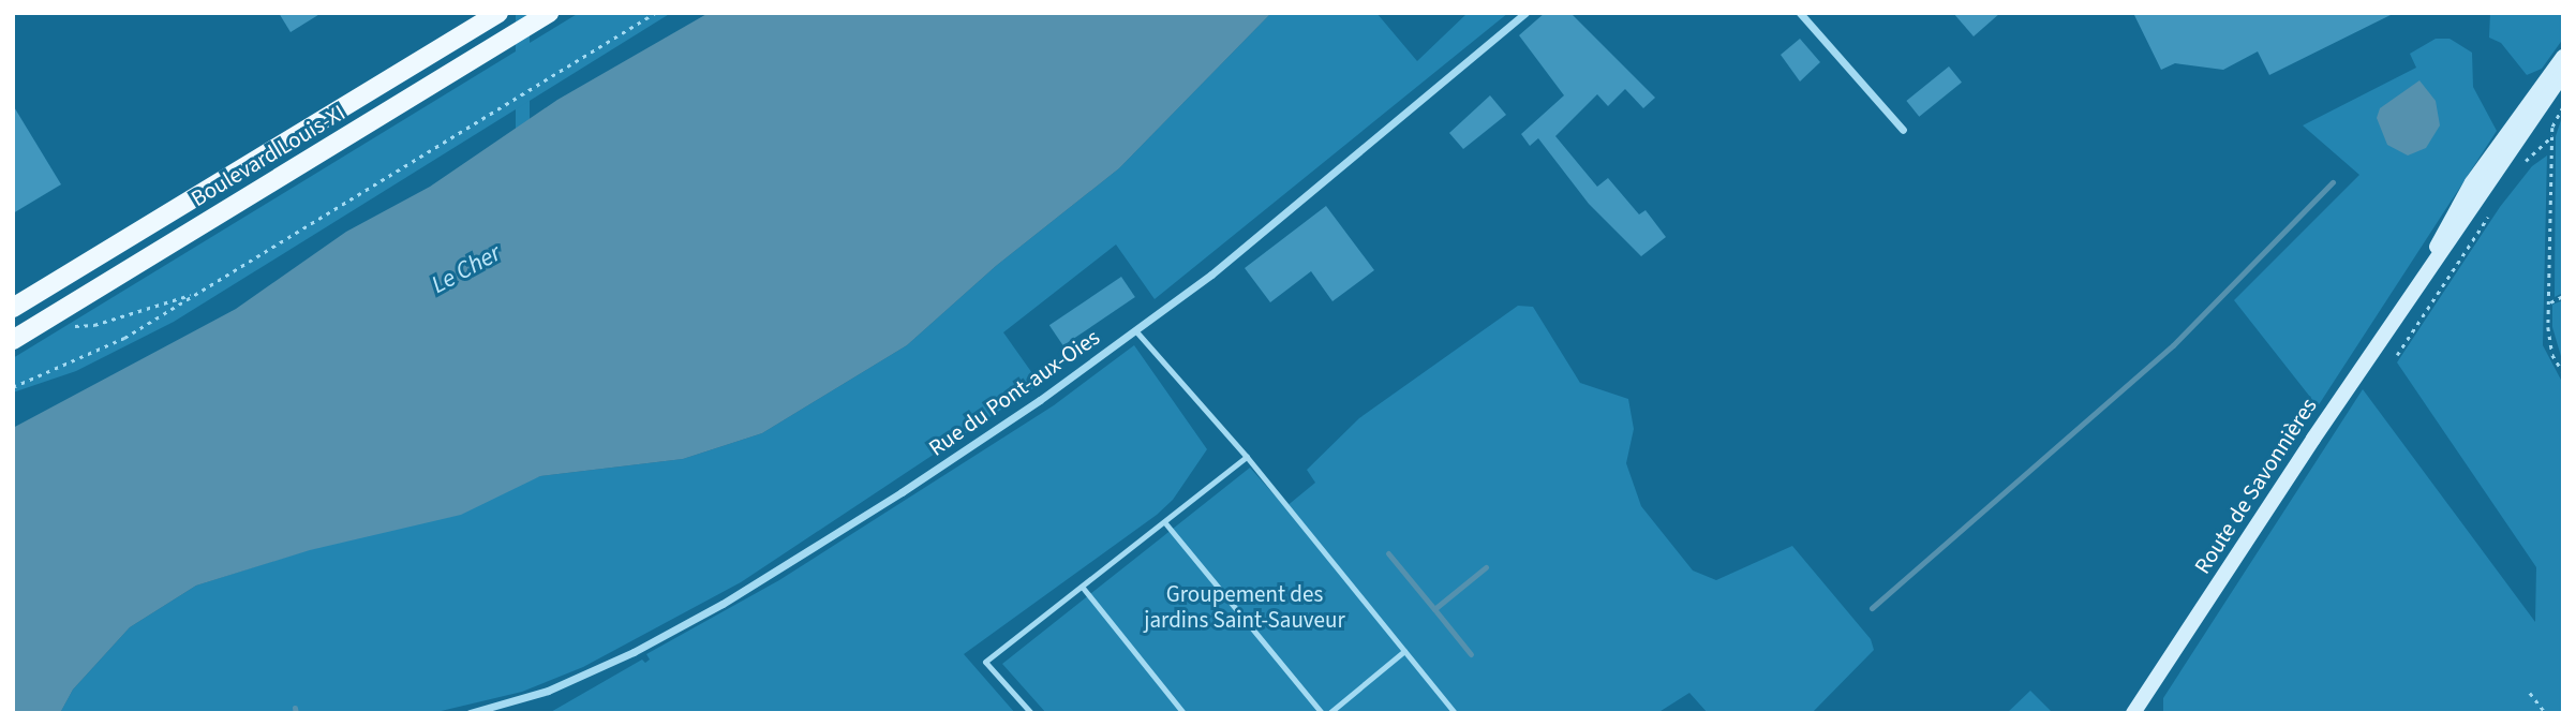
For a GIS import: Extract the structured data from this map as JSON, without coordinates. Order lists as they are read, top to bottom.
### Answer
{
  "streets": {
    "main road": ["Boulevard Louis-XI", "Route de Savonnières"],
    "street": ["Rue du Pont-aux-Oies"]
  },
  "water": ["Le Cher"],
  "parks": ["Groupement des jardins Saint-Sauveur"]
}
